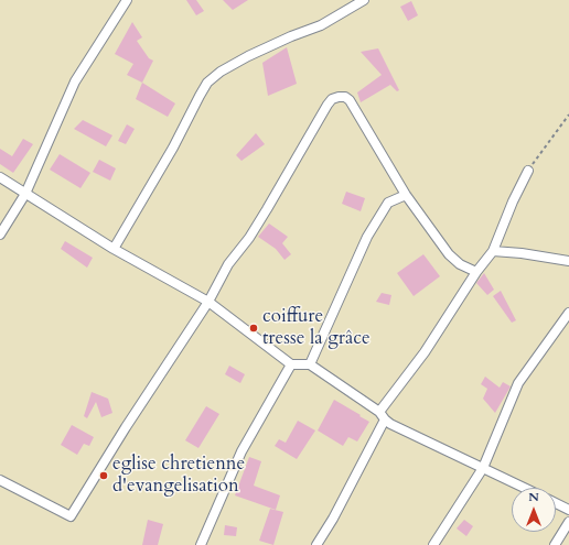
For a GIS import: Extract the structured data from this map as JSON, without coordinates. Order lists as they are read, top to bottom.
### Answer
{
  "places": ["coiffure tresse la grâce", "eglise chretienne d'evangelisation"],
  "north": "top"
}
